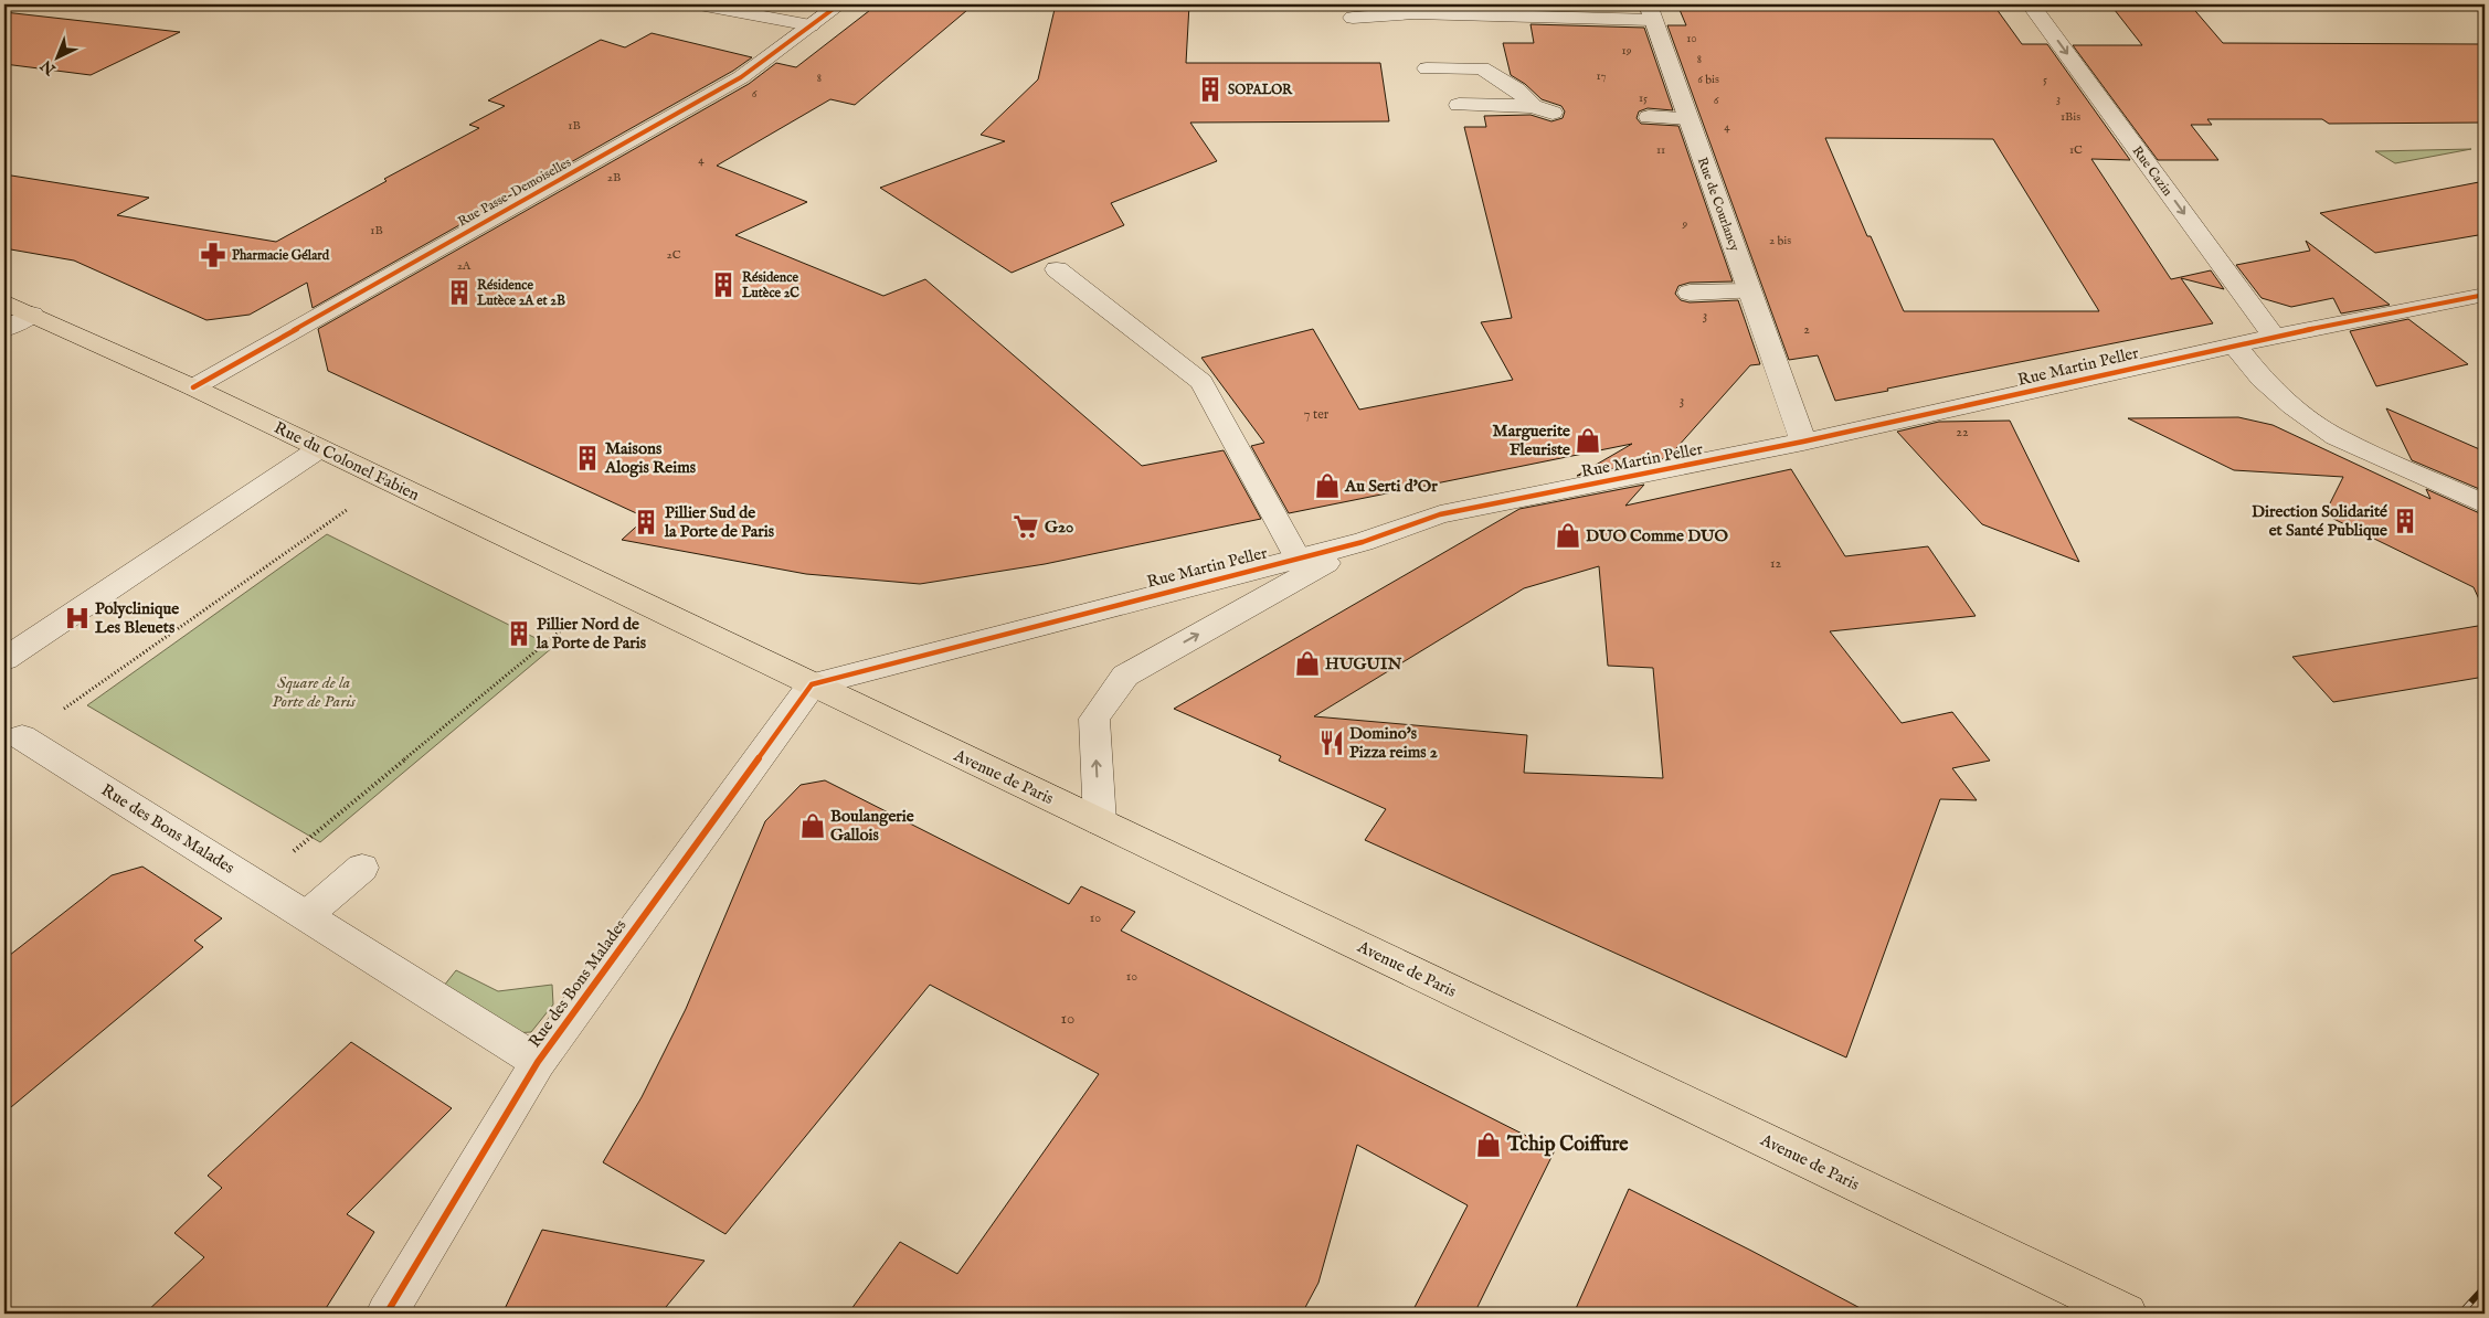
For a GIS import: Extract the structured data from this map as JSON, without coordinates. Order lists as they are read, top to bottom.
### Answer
{
  "streets": {
    "main road": ["Rue du Colonel Fabien", "Avenue de Paris"],
    "street": [
      "Rue Cazin",
      "Rue Passe-Demoiselles",
      "Rue de Courlancy",
      "Rue Martin Peller",
      "Rue des Bons Malades"
    ]
  },
  "crossings": [
    ["Rue Cazin", "Rue Martin Peller"],
    ["Rue Passe-Demoiselles", "Rue du Colonel Fabien"],
    ["Rue de Courlancy", "Rue Martin Peller"],
    ["Rue Martin Peller", "Avenue de Paris"],
    ["Rue Martin Peller", "Rue des Bons Malades"],
    ["Rue du Colonel Fabien", "Avenue de Paris"],
    ["Avenue de Paris", "Rue des Bons Malades"]
  ],
  "one_way": ["Rue Cazin"],
  "parks": ["Square de la Porte de Paris"],
  "places": {
    "building": [
      "SOPALOR",
      "Résidence Lutèce 2C",
      "Résidence Lutèce 2A et 2B",
      "Maisons Alogis Reims",
      "Direction Solidarité et Santé Publique",
      "Pillier Sud de la Porte de Paris",
      "Pillier Nord de la Porte de Paris"
    ],
    "pharmacy": ["Pharmacie Gélard"],
    "shop": [
      "Marguerite Fleuriste",
      "Au Serti d'Or",
      "DUO Comme DUO",
      "HUGUIN",
      "Boulangerie Gallois",
      "Tchip Coiffure"
    ],
    "supermarket": ["G20"],
    "hospital": ["Polyclinique Les Bleuets"],
    "restaurant": ["Domino's Pizza reims 2"]
  },
  "house_numbers": [
    "10",
    "19",
    "8",
    "17",
    "8",
    "6 bis",
    "5",
    "6",
    "15",
    "3",
    "6",
    "1Bis",
    "1B",
    "4",
    "11",
    "1C",
    "4",
    "2B",
    "9",
    "1B",
    "2 bis",
    "2C",
    "2A",
    "3",
    "2",
    "3",
    "7 ter",
    "22",
    "12",
    "10",
    "10",
    "10"
  ],
  "north": "bottom left"
}
